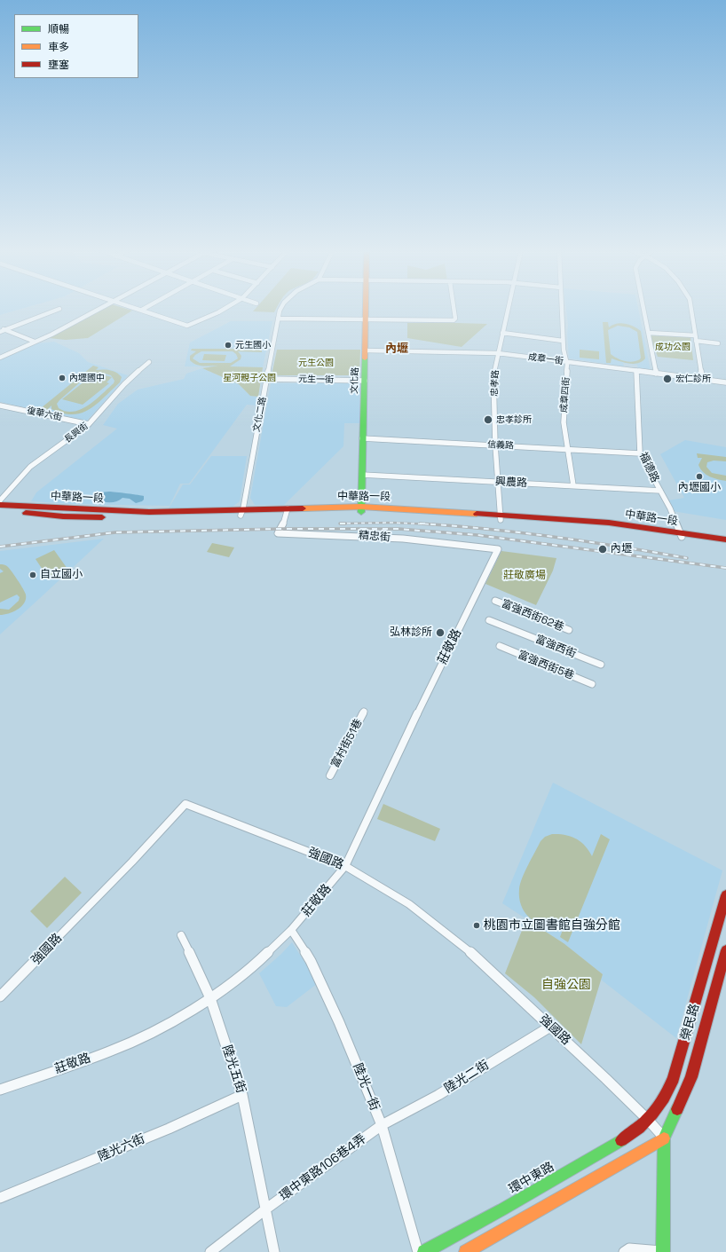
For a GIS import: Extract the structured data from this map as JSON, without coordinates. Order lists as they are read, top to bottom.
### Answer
{
  "streets": {
    "street": [
      "成章一街",
      "元生一街",
      "文化路",
      "忠孝路",
      "成章四街",
      "復華六街",
      "文化二路",
      "長興街",
      "信義路",
      "福德路",
      "興農路",
      "中華路一段",
      "精忠街",
      "富強西街62巷",
      "莊敬路",
      "富強西街",
      "富強西街5巷",
      "富村街51巷",
      "強國路",
      "榮民路",
      "陸光五街",
      "陸光二街",
      "陸光一街",
      "陸光六街",
      "環中東路106巷4弄",
      "環中東路"
    ]
  },
  "crossings": [
    ["成章一街", "文化路"],
    ["成章一街", "忠孝路"],
    ["成章一街", "成章四街"],
    ["成章一街", "福德路"],
    ["元生一街", "文化路"],
    ["元生一街", "文化二路"],
    ["文化路", "信義路"],
    ["文化路", "興農路"],
    ["文化路", "中華路一段"],
    ["忠孝路", "信義路"],
    ["忠孝路", "興農路"],
    ["忠孝路", "中華路一段"],
    ["成章四街", "信義路"],
    ["成章四街", "興農路"],
    ["復華六街", "長興街"],
    ["文化二路", "中華路一段"],
    ["信義路", "福德路"],
    ["福德路", "興農路"],
    ["福德路", "中華路一段"],
    ["中華路一段", "精忠街"],
    ["精忠街", "莊敬路"],
    ["莊敬路", "強國路"],
    ["莊敬路", "陸光五街"],
    ["莊敬路", "陸光一街"],
    ["強國路", "榮民路"],
    ["強國路", "陸光二街"],
    ["強國路", "環中東路"],
    ["榮民路", "環中東路"],
    ["陸光五街", "陸光六街"],
    ["陸光五街", "環中東路106巷4弄"],
    ["陸光二街", "陸光一街"],
    ["陸光二街", "環中東路106巷4弄"],
    ["陸光一街", "環中東路106巷4弄"]
  ],
  "districts": ["內壢"],
  "parks": [
    "成功公園",
    "元生公園",
    "星河親子公園",
    "莊敬廣場",
    "自強公園"
  ],
  "places": [
    "元生國小",
    "內壢國中",
    "宏仁診所",
    "忠孝診所",
    "內壢國小",
    "內壢",
    "自立國小",
    "弘林診所",
    "桃園市立圖書館自強分館"
  ],
  "legend": ["順暢", "車多", "壅塞"]
}
